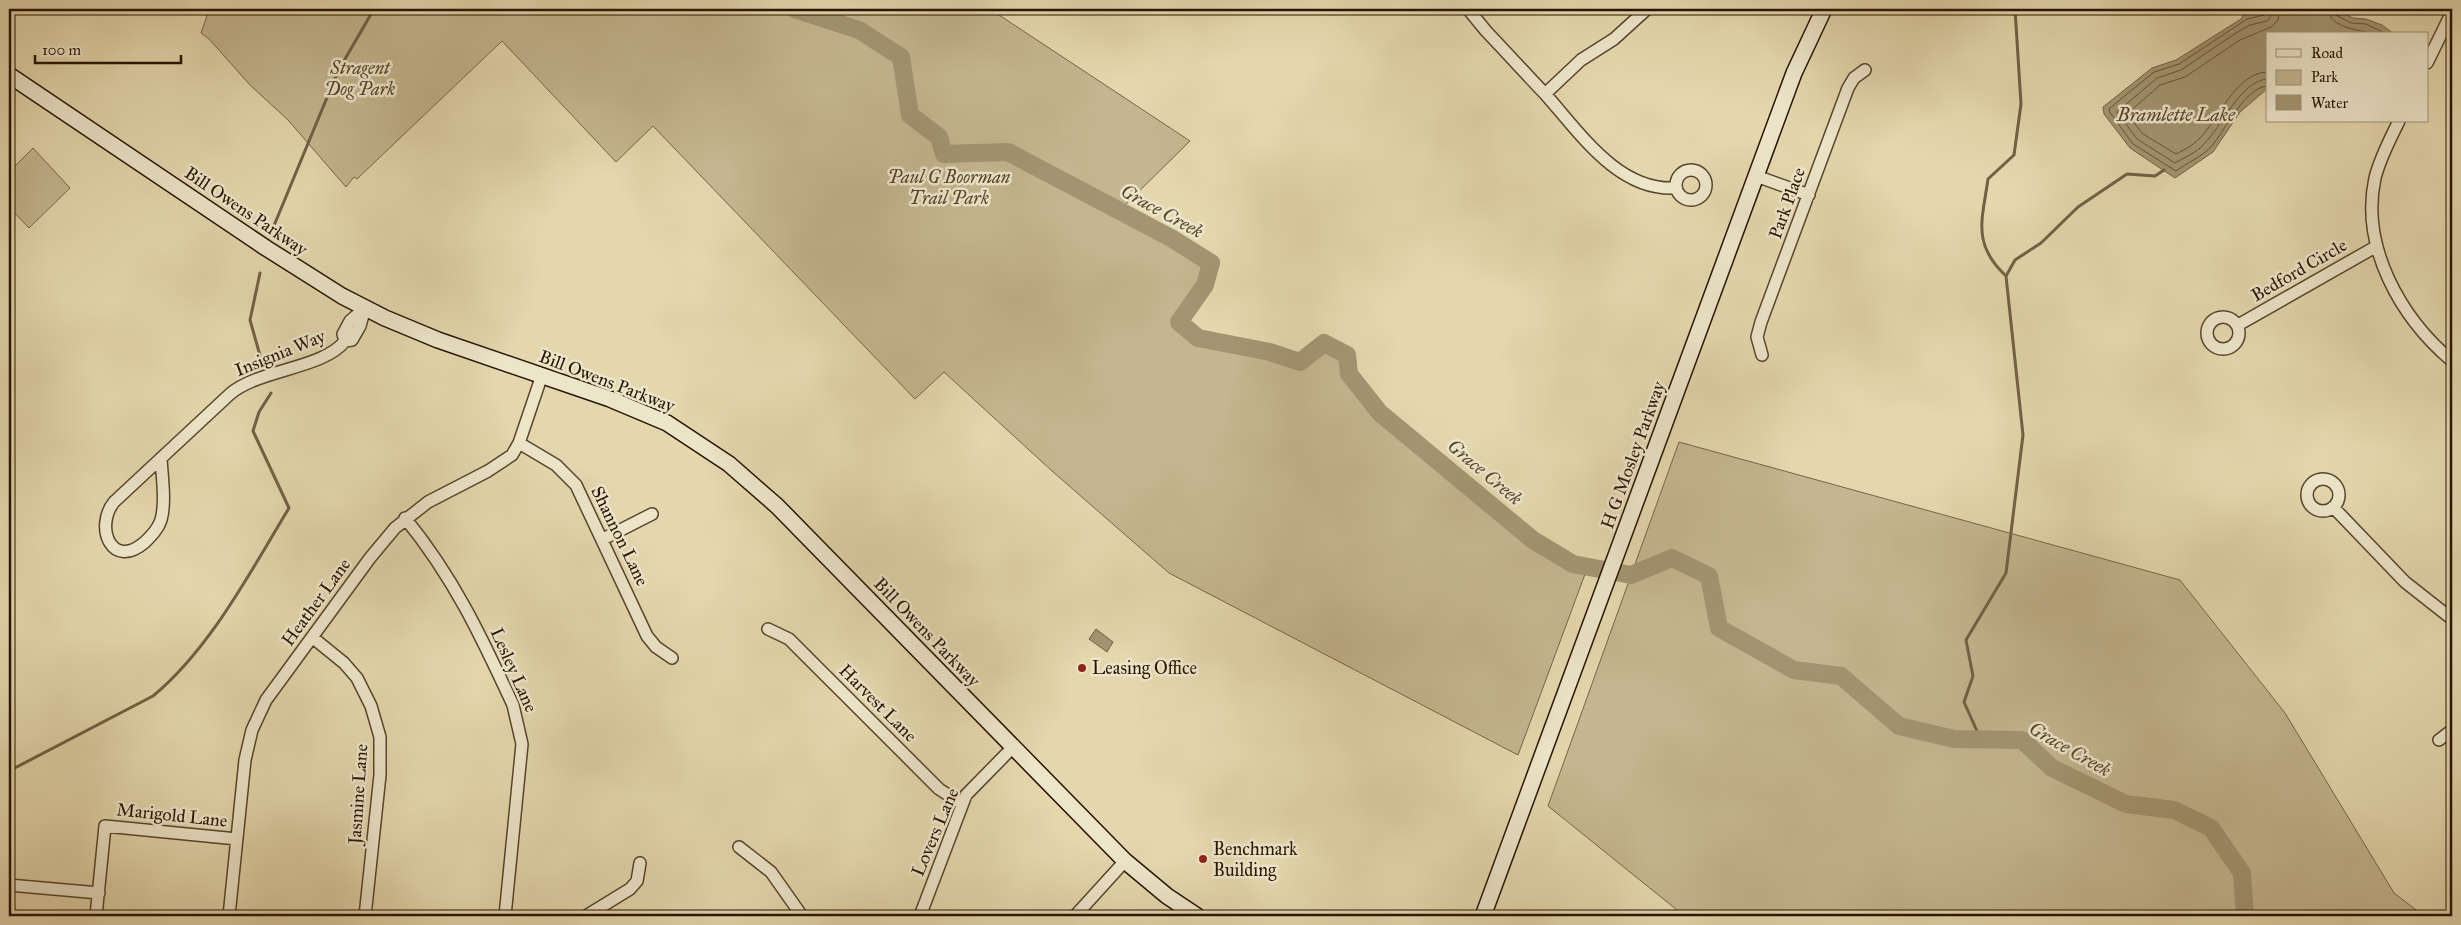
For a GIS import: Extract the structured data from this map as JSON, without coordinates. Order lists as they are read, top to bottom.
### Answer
{
  "streets": {
    "main road": ["Bill Owens Parkway", "H G Mosley Parkway"],
    "street": [
      "Park Place",
      "Bedford Circle",
      "Insignia Way",
      "Shannon Lane",
      "Heather Lane",
      "Lesley Lane",
      "Harvest Lane",
      "Jasmine Lane",
      "Marigold Lane",
      "Lovers Lane"
    ]
  },
  "crossings": [
    ["Bill Owens Parkway", "Insignia Way"],
    ["Bill Owens Parkway", "Heather Lane"],
    ["Bill Owens Parkway", "Lovers Lane"],
    ["Shannon Lane", "Heather Lane"],
    ["Heather Lane", "Lesley Lane"],
    ["Heather Lane", "Jasmine Lane"],
    ["Heather Lane", "Marigold Lane"],
    ["Harvest Lane", "Lovers Lane"]
  ],
  "water": ["Bramlette Lake", "Grace Creek"],
  "parks": ["Stragent Dog Park", "Paul G Boorman Trail Park"],
  "places": ["Leasing Office", "Benchmark Building"],
  "legend": ["Road", "Park", "Water"],
  "scale_bar": "100 m"
}
